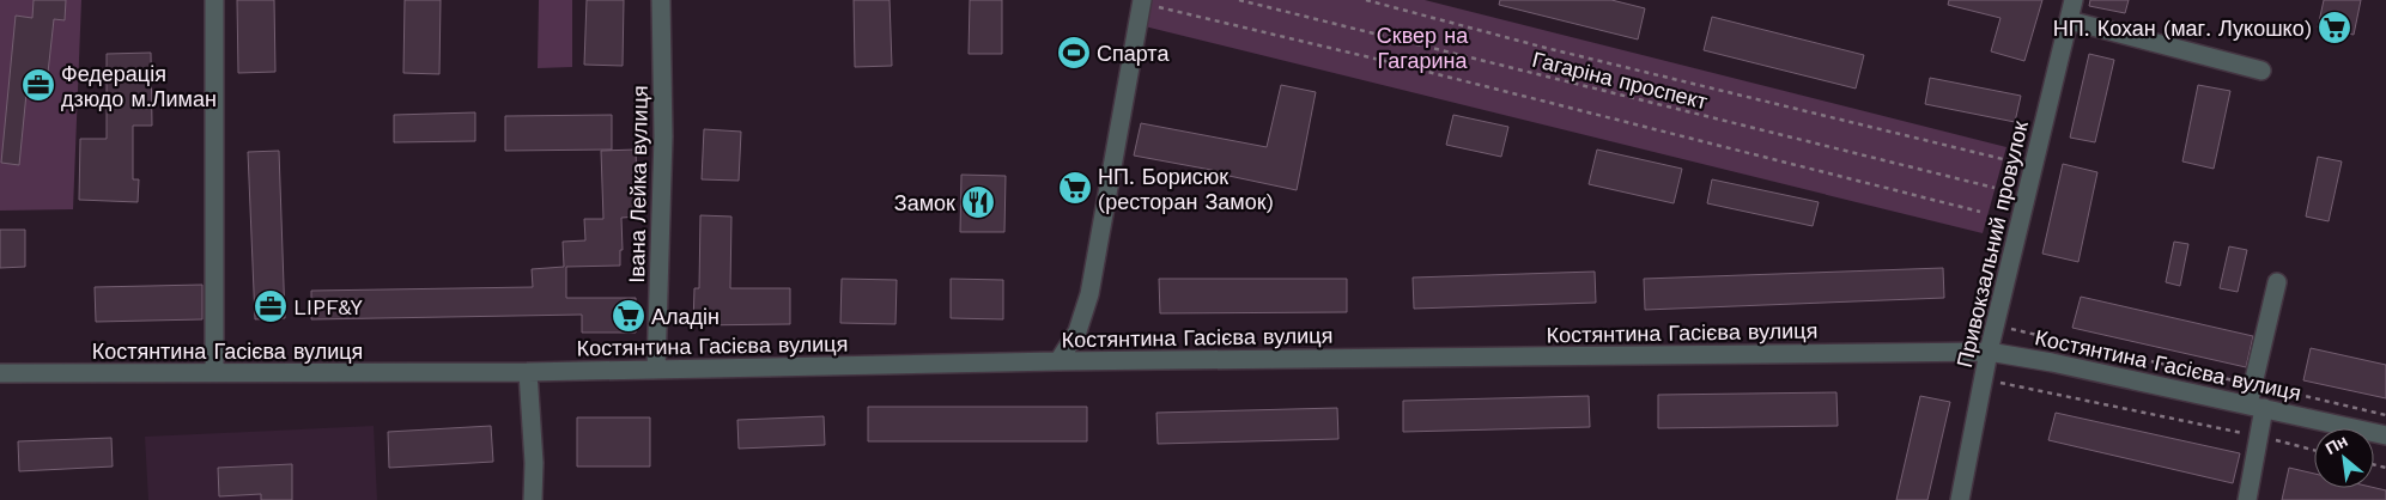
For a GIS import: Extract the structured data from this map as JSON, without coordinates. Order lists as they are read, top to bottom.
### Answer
{
  "streets": {
    "street": ["Івана Лейка вулиця", "Привокзальний провулок", "Костянтина Гасієва вулиця"],
    "path": ["Гагаріна проспект"]
  },
  "crossings": [
    ["Івана Лейка вулиця", "Костянтина Гасієва вулиця"],
    ["Привокзальний провулок", "Костянтина Гасієва вулиця"]
  ],
  "parks": ["Сквер на Гагарина"],
  "places": {
    "supermarket": ["НП. Кохан (маг. Лукошко)", "НП. Борисюк (ресторан Замок)", "Аладін"],
    "sports": ["Спарта"],
    "office": ["Федерація дзюдо м.Лиман", "LIPF&Y"],
    "restaurant": ["Замок"]
  },
  "north": "top left"
}
